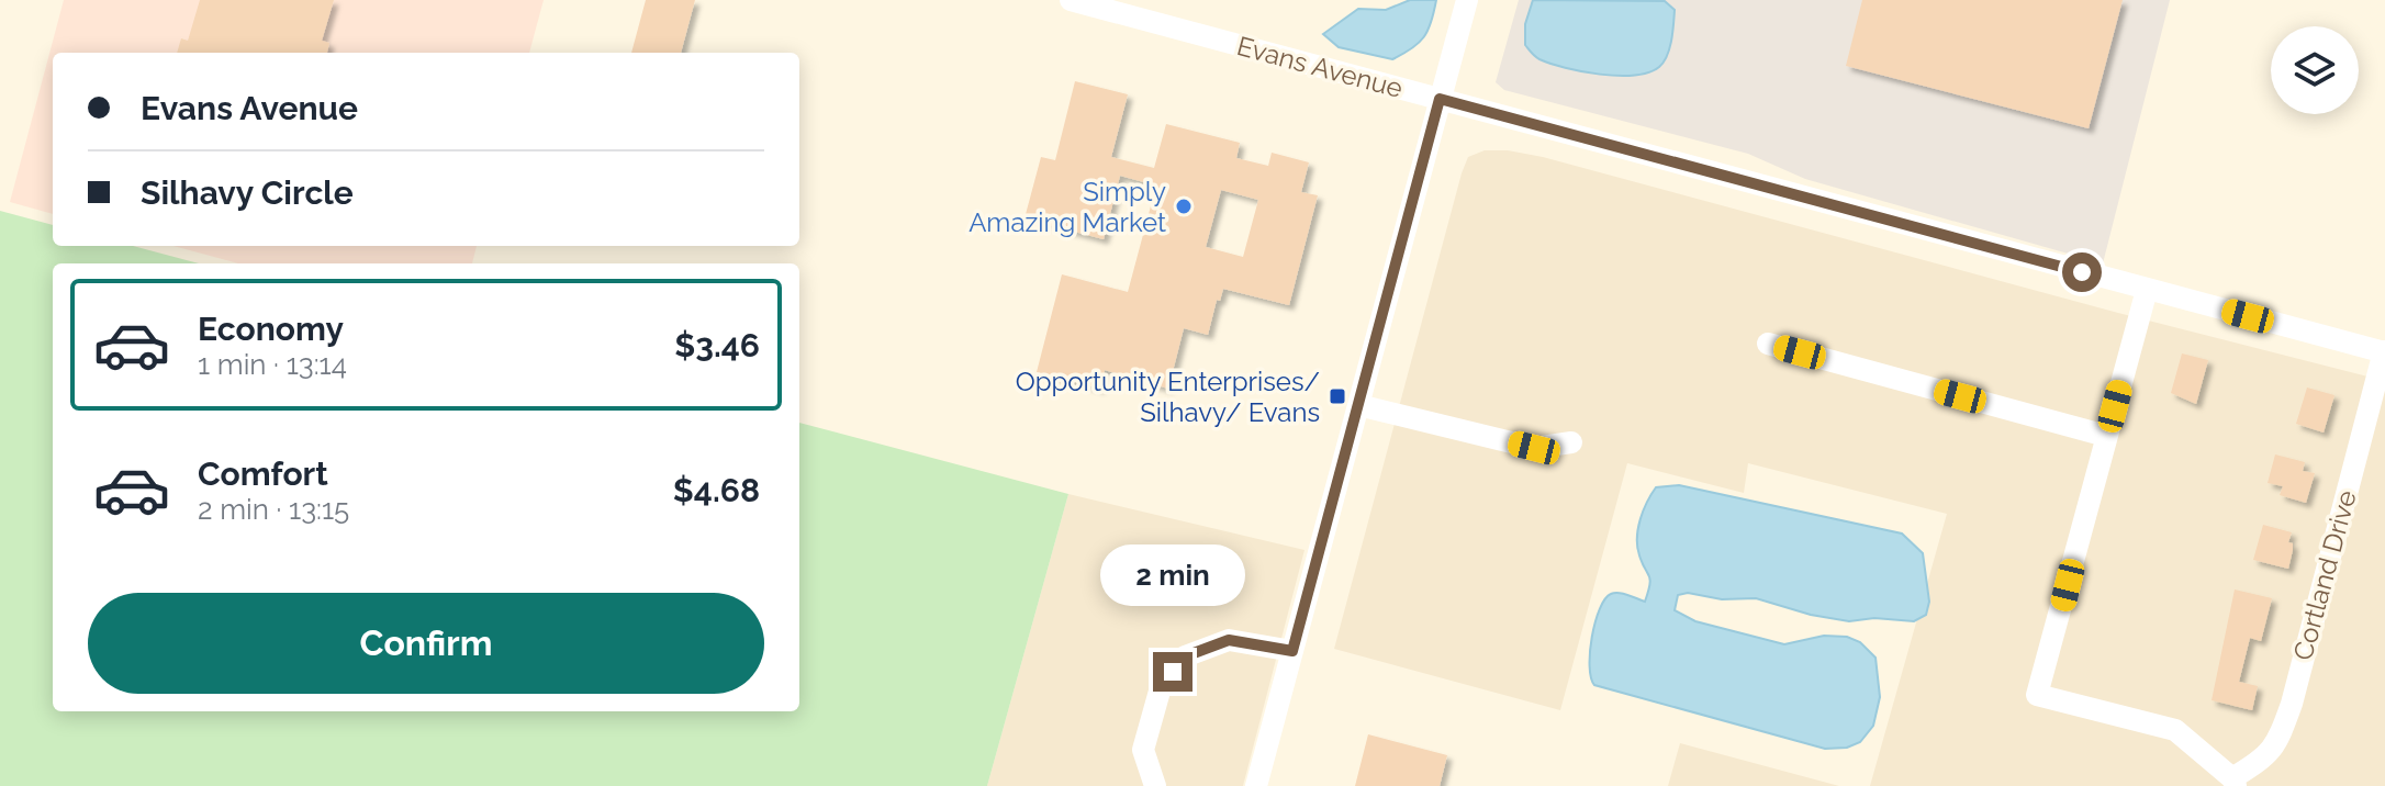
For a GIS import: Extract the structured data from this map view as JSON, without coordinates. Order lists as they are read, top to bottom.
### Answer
{
  "streets": {
    "street": ["Evans Avenue", "Cortland Drive"]
  },
  "crossings": [
    ["Evans Avenue", "Cortland Drive"]
  ],
  "places": {
    "other": ["Simply Amazing Market"],
    "transit": ["Opportunity Enterprises/ Silhavy/ Evans"]
  },
  "page": {
    "banner": ["Evans Avenue", "Silhavy Circle"],
    "list": [
      {
        "name": "Economy",
        "note": "1 min · 13:14",
        "value": "$3.46"
      },
      {
        "name": "Comfort",
        "note": "2 min · 13:15",
        "value": "$4.68"
      }
    ],
    "bubble": "2 min",
    "buttons": "Confirm"
  }
}
